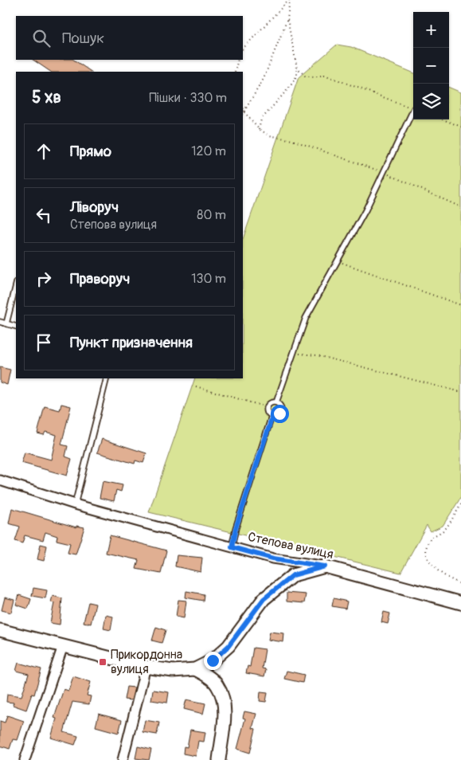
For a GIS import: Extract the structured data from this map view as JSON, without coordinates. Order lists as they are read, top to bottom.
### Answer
{
  "streets": {
    "street": ["Степова вулиця"]
  },
  "places": {
    "transit": ["Прикордонна вулиця"]
  },
  "page": {
    "map_buttons": ["+", "−"],
    "search": "Пошук",
    "heading": ["5 хв", "Пішки · 330 m"],
    "list": [
      ["Прямо", "120 m"],
      ["Ліворуч", "Степова вулиця", "80 m"],
      ["Праворуч", "130 m"],
      "Пункт призначення"
    ]
  }
}
